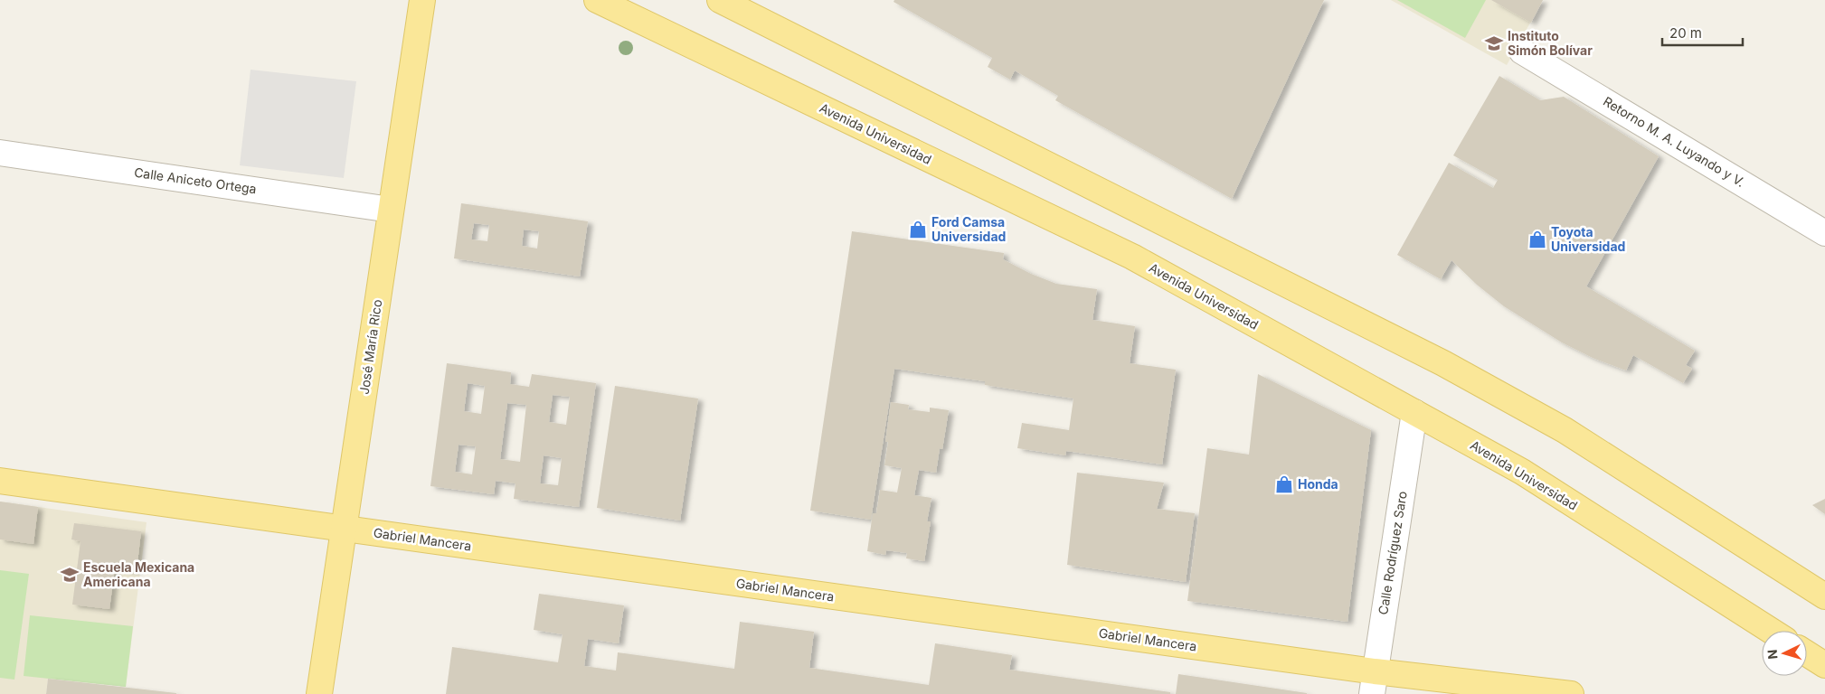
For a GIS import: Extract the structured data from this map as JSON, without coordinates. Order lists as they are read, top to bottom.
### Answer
{
  "streets": {
    "main road": ["Avenida Universidad", "José María Rico", "Gabriel Mancera"],
    "street": ["Retorno M. A. Luyando y V.", "Calle Aniceto Ortega", "Calle Rodríguez Saro"]
  },
  "crossings": [
    ["Avenida Universidad", "Calle Rodríguez Saro"],
    ["Calle Aniceto Ortega", "José María Rico"],
    ["José María Rico", "Gabriel Mancera"],
    ["Gabriel Mancera", "Calle Rodríguez Saro"]
  ],
  "places": {
    "school or university": ["Instituto Simón Bolívar", "Escuela Mexicana Americana"],
    "shop": ["Ford Camsa Universidad", "Toyota Universidad", "Honda"]
  },
  "scale_bar": "20 m",
  "north": "left"
}
